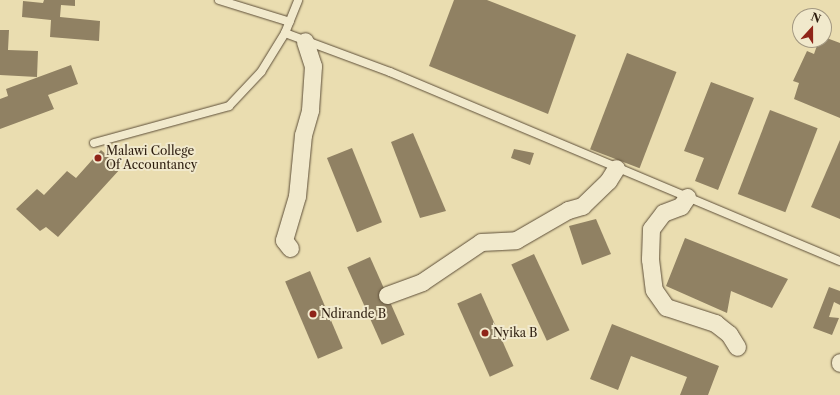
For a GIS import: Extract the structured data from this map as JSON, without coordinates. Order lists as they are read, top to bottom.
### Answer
{
  "places": ["Malawi College Of Accountancy", "Ndirande B", "Nyika B"],
  "north": "top"
}
